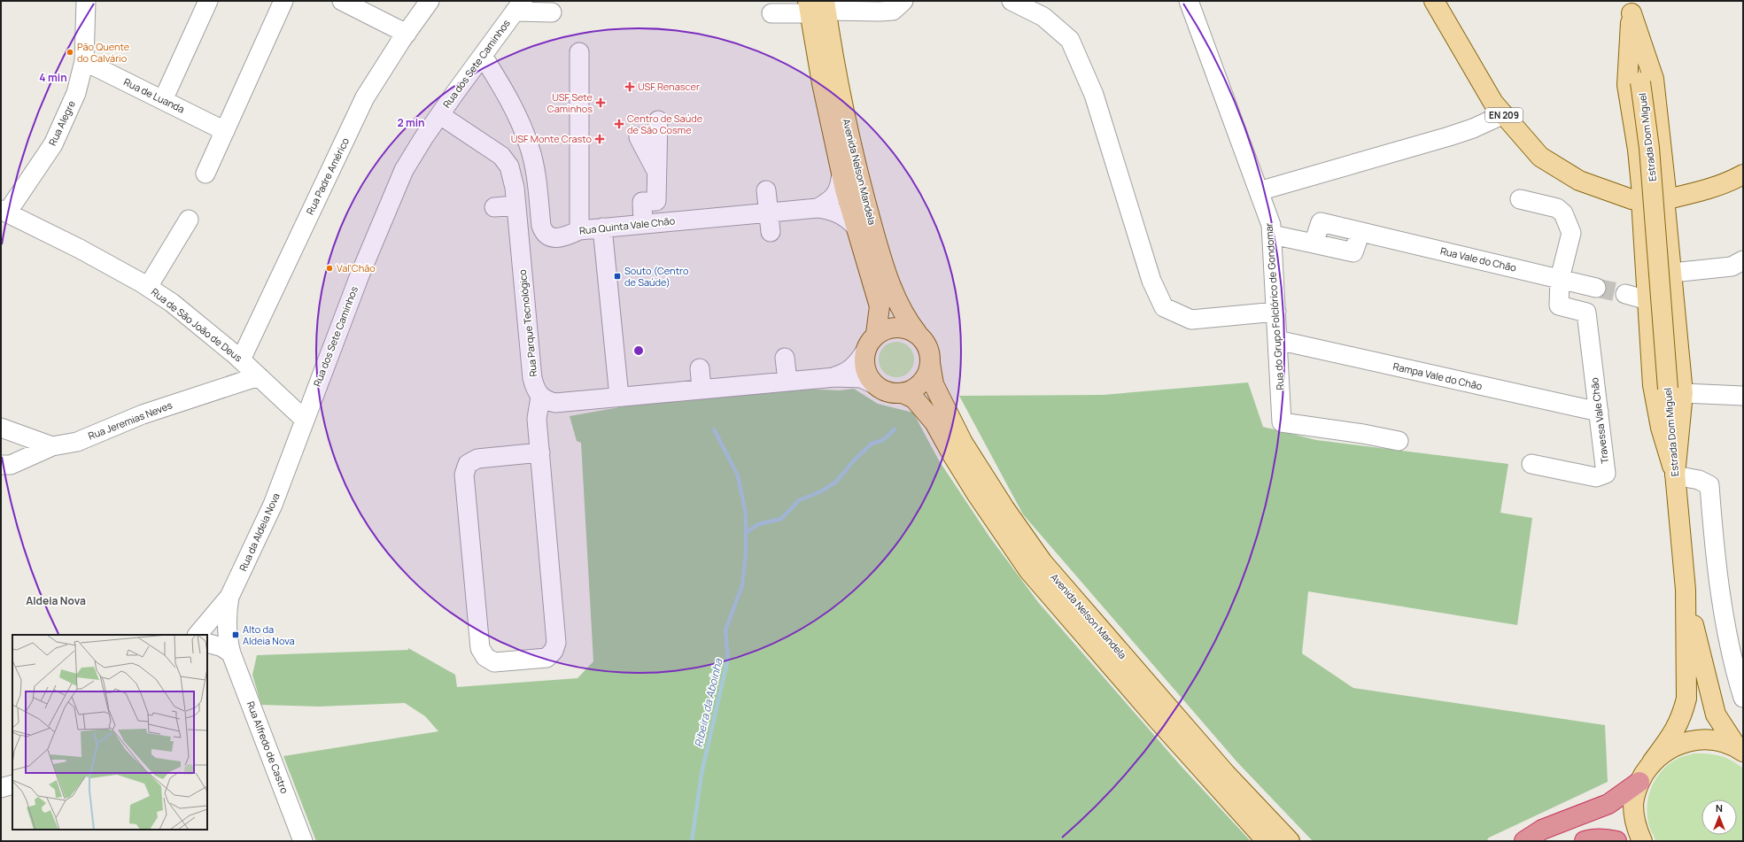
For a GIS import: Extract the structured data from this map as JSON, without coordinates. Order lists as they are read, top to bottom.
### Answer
{
  "streets": {
    "main road": ["EN 209", "Estrada Dom Miguel", "Avenida Nelson Mandela"],
    "street": [
      "Rua dos Sete Caminhos",
      "Rua de Luanda",
      "Rua Alegre",
      "Rua Padre Américo",
      "Rua Quinta Vale Chão",
      "Rua Vale do Chão",
      "Rua do Grupo Folclórico de Gondomar",
      "Rua Parque Tecnológico",
      "Rua de São João de Deus",
      "Rampa Vale do Chão",
      "Rua Jeremias Neves",
      "Travessa Vale Chão",
      "Rua da Aldeia Nova",
      "Rua Alfredo de Castro"
    ]
  },
  "crossings": [
    ["Rua dos Sete Caminhos", "Rua Quinta Vale Chão"],
    ["Rua dos Sete Caminhos", "Rua Parque Tecnológico"],
    ["Rua dos Sete Caminhos", "Rua de São João de Deus"],
    ["Rua dos Sete Caminhos", "Rua da Aldeia Nova"],
    ["Rua de Luanda", "Rua Alegre"],
    ["Rua Alegre", "Rua de São João de Deus"],
    ["Avenida Nelson Mandela", "Rua Quinta Vale Chão"],
    ["Rua Padre Américo", "Rua de São João de Deus"],
    ["Rua Vale do Chão", "Rua do Grupo Folclórico de Gondomar"],
    ["Rua Vale do Chão", "Travessa Vale Chão"],
    ["Rua do Grupo Folclórico de Gondomar", "Rampa Vale do Chão"],
    ["Rua de São João de Deus", "Rua Jeremias Neves"],
    ["Rua de São João de Deus", "Rua da Aldeia Nova"],
    ["Rampa Vale do Chão", "Travessa Vale Chão"],
    ["Rua da Aldeia Nova", "Rua Alfredo de Castro"]
  ],
  "districts": ["Aldeia Nova"],
  "water": ["Ribeira da Aboinha"],
  "places": {
    "other": ["Pão Quente do Calvário", "Val'Chão"],
    "health": [
      "USF Renascer",
      "USF Sete Caminhos",
      "Centro de Saúde de São Cosme",
      "USF Monte Crasto"
    ],
    "transit": ["Souto (Centro de Saúde)", "Alto da Aldeia Nova"]
  },
  "north": "top",
  "rings": ["4 min", "2 min"]
}
